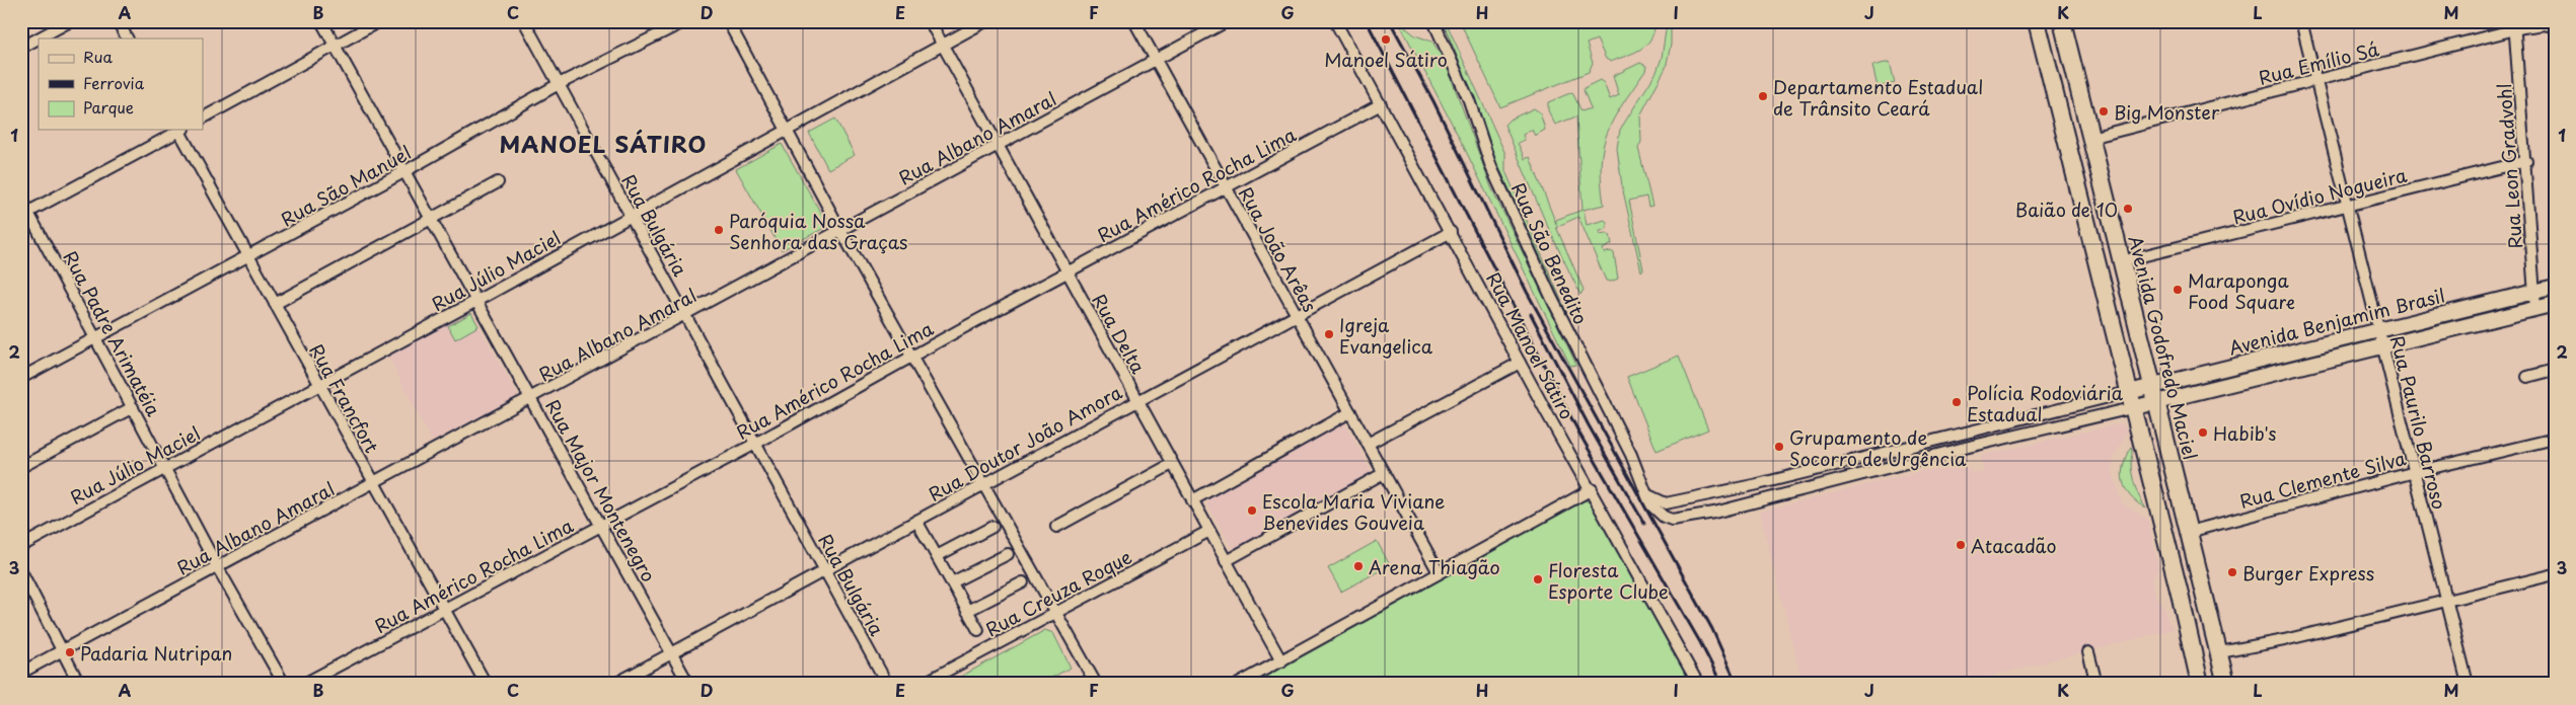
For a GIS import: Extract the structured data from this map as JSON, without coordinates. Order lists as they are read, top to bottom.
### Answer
{
  "streets": {
    "main road": ["Avenida Benjamim Brasil", "Avenida Godofredo Maciel"],
    "street": [
      "Rua Emílio Sá",
      "Rua Albano Amaral",
      "Rua Leon Gradvohl",
      "Rua Américo Rocha Lima",
      "Rua São Manuel",
      "Rua Ovídio Nogueira",
      "Rua Bulgária",
      "Rua João Arêas",
      "Rua São Benedito",
      "Rua Júlio Maciel",
      "Rua Padre Arimatéia",
      "Rua Delta",
      "Rua Manoel Sátiro",
      "Rua Francfort",
      "Rua Paurilo Barroso",
      "Rua Doutor João Amora",
      "Rua Clemente Silva",
      "Rua Major Montenegro",
      "Rua Creuza Roque"
    ]
  },
  "crossings": [
    ["Rua Emílio Sá", "Rua Leon Gradvohl"],
    ["Rua Emílio Sá", "Avenida Godofredo Maciel"],
    ["Rua Emílio Sá", "Rua Paurilo Barroso"],
    ["Rua Albano Amaral", "Rua Bulgária"],
    ["Rua Albano Amaral", "Rua João Arêas"],
    ["Rua Albano Amaral", "Rua Padre Arimatéia"],
    ["Rua Albano Amaral", "Rua Delta"],
    ["Rua Albano Amaral", "Rua Francfort"],
    ["Rua Albano Amaral", "Rua Major Montenegro"],
    ["Rua Leon Gradvohl", "Rua Ovídio Nogueira"],
    ["Rua Leon Gradvohl", "Avenida Benjamim Brasil"],
    ["Rua Américo Rocha Lima", "Rua Bulgária"],
    ["Rua Américo Rocha Lima", "Rua João Arêas"],
    ["Rua Américo Rocha Lima", "Rua Delta"],
    ["Rua Américo Rocha Lima", "Rua Manoel Sátiro"],
    ["Rua Américo Rocha Lima", "Rua Francfort"],
    ["Rua Américo Rocha Lima", "Rua Major Montenegro"],
    ["Rua São Manuel", "Rua Bulgária"],
    ["Rua São Manuel", "Rua Padre Arimatéia"],
    ["Rua São Manuel", "Rua Francfort"],
    ["Rua São Manuel", "Rua Major Montenegro"],
    ["Rua Ovídio Nogueira", "Avenida Godofredo Maciel"],
    ["Rua Ovídio Nogueira", "Rua Paurilo Barroso"],
    ["Rua Bulgária", "Rua Júlio Maciel"],
    ["Rua Bulgária", "Rua Doutor João Amora"],
    ["Rua João Arêas", "Rua Doutor João Amora"],
    ["Rua São Benedito", "Avenida Benjamim Brasil"],
    ["Rua Júlio Maciel", "Rua Padre Arimatéia"],
    ["Rua Júlio Maciel", "Rua Delta"],
    ["Rua Júlio Maciel", "Rua Francfort"],
    ["Rua Júlio Maciel", "Rua Major Montenegro"],
    ["Avenida Benjamim Brasil", "Avenida Godofredo Maciel"],
    ["Avenida Benjamim Brasil", "Rua Paurilo Barroso"],
    ["Rua Delta", "Rua Doutor João Amora"],
    ["Rua Delta", "Rua Creuza Roque"],
    ["Rua Manoel Sátiro", "Rua Doutor João Amora"],
    ["Avenida Godofredo Maciel", "Rua Clemente Silva"],
    ["Rua Paurilo Barroso", "Rua Clemente Silva"],
    ["Rua Doutor João Amora", "Rua Major Montenegro"]
  ],
  "districts": ["MANOEL SÁTIRO"],
  "places": [
    "Manoel Sátiro",
    "Departamento Estadual de Trânsito Ceará",
    "Big Monster",
    "Baião de 10",
    "Paróquia Nossa Senhora das Graças",
    "Maraponga Food Square",
    "Igreja Evangelica",
    "Polícia Rodoviária Estadual",
    "Habib's",
    "Grupamento de Socorro de Urgência",
    "Escola Maria Viviane Benevides Gouveia",
    "Atacadão",
    "Arena Thiagão",
    "Burger Express",
    "Floresta Esporte Clube",
    "Padaria Nutripan"
  ],
  "legend": ["Rua", "Ferrovia", "Parque"],
  "grid": {
    "columns": [
      "A",
      "B",
      "C",
      "D",
      "E",
      "F",
      "G",
      "H",
      "I",
      "J",
      "K",
      "L",
      "M"
    ],
    "rows": ["1", "2", "3"]
  }
}
